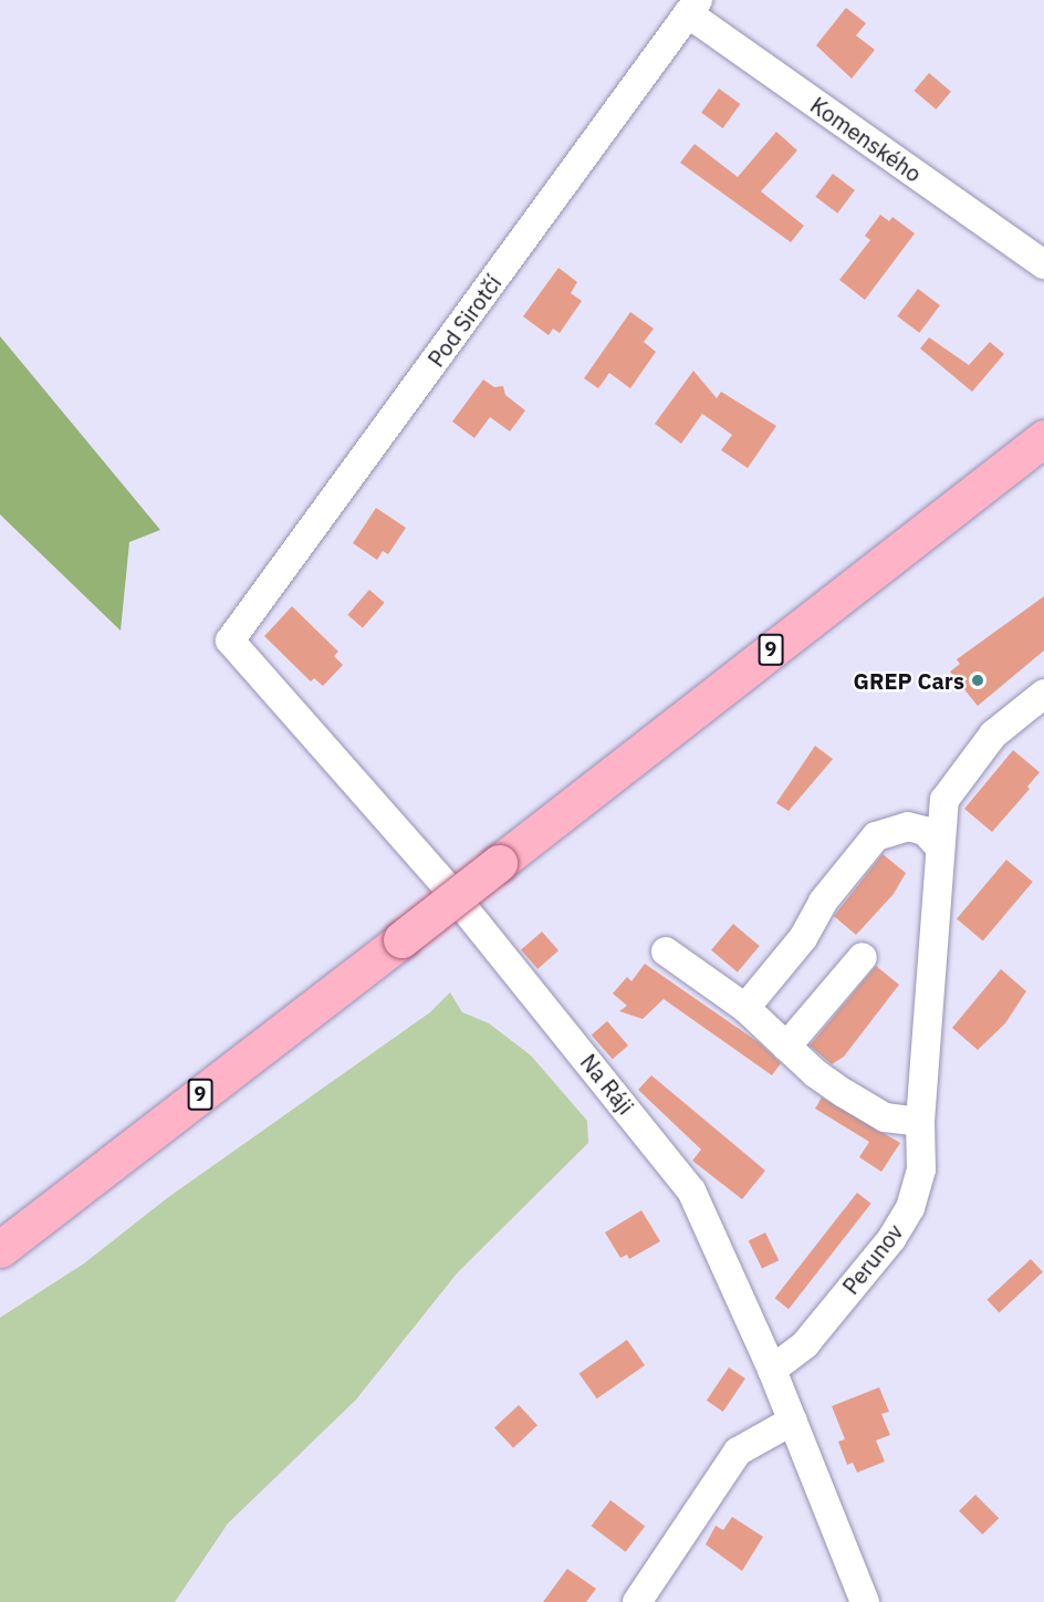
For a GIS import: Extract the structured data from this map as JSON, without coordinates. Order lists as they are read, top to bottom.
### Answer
{
  "streets": {
    "main road": ["9"],
    "street": [
      "Komenského",
      "Pod Sirotčí",
      "Na Ráji",
      "Perunov"
    ]
  },
  "crossings": [
    ["Komenského", "Pod Sirotčí"],
    ["Pod Sirotčí", "Na Ráji"],
    ["Na Ráji", "Perunov"]
  ],
  "places": ["GREP Cars"]
}
